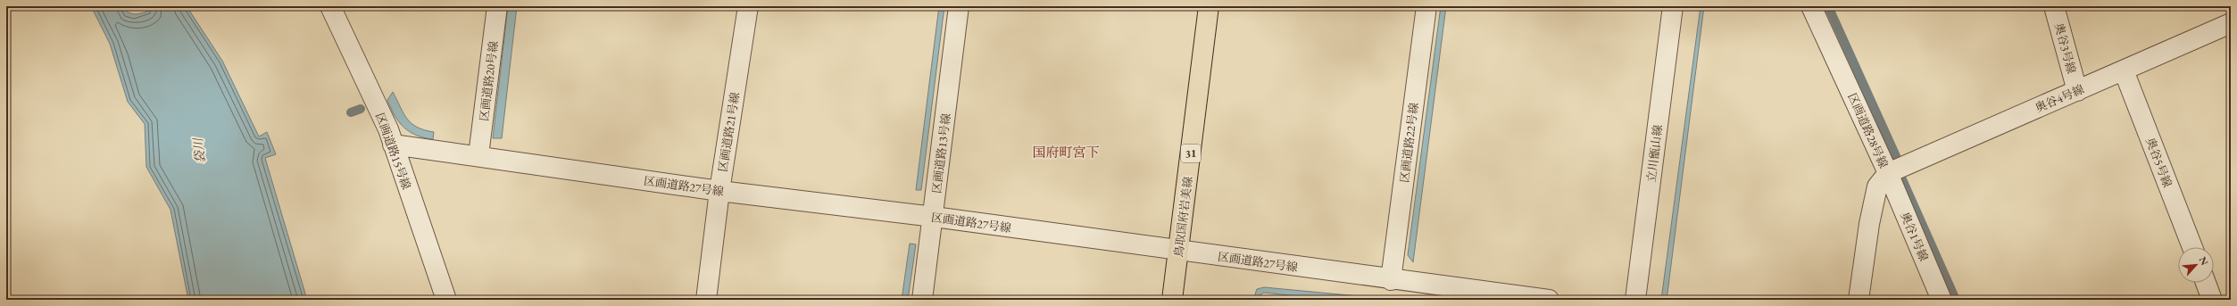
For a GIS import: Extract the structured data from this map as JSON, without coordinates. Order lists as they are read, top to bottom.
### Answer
{
  "streets": {
    "main road": ["31", "鳥取国府岩美線"],
    "street": [
      "奥谷3号線",
      "区画道路20号線",
      "奥谷4号線",
      "区画道路28号線",
      "区画道路21号線",
      "区画道路22号線",
      "区画道路15号線",
      "区画道路13号線",
      "立川甑山線",
      "奥谷5号線",
      "区画道路27号線",
      "奥谷1号線"
    ]
  },
  "crossings": [
    ["奥谷3号線", "奥谷4号線"],
    ["区画道路20号線", "区画道路27号線"],
    ["奥谷4号線", "区画道路28号線"],
    ["奥谷4号線", "奥谷5号線"],
    ["奥谷4号線", "奥谷1号線"],
    ["区画道路28号線", "奥谷1号線"],
    ["区画道路21号線", "区画道路27号線"],
    ["区画道路22号線", "区画道路27号線"],
    ["区画道路15号線", "区画道路27号線"],
    ["区画道路13号線", "区画道路27号線"],
    ["区画道路27号線", "鳥取国府岩美線"]
  ],
  "districts": ["国府町宮下"],
  "water": ["袋川"],
  "north": "top right"
}
